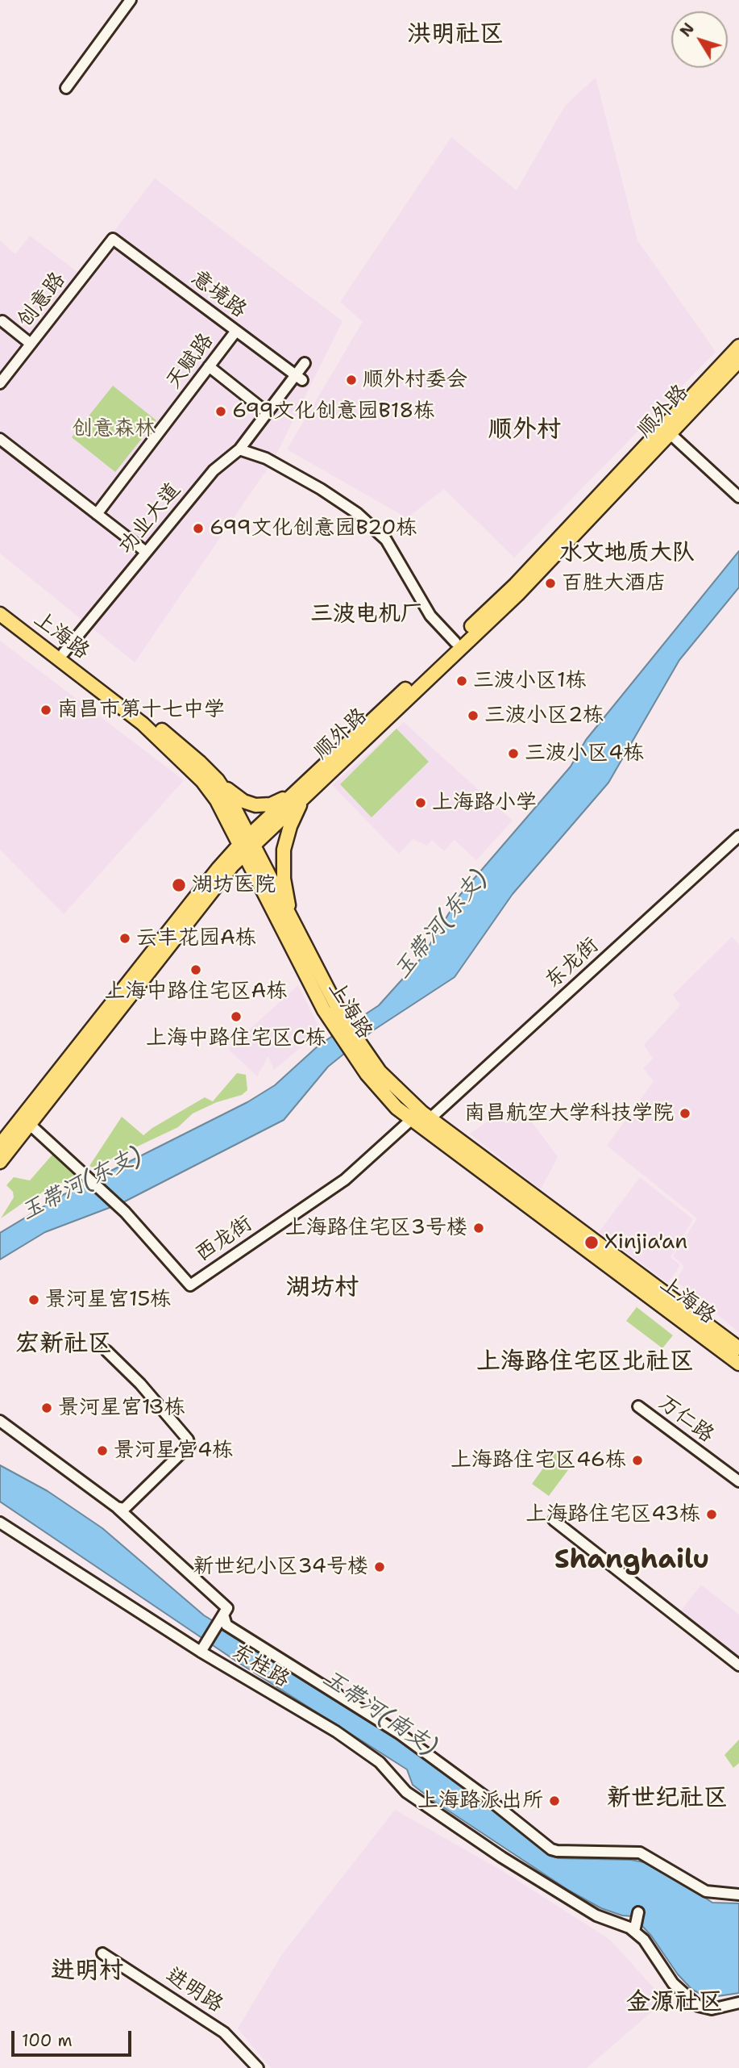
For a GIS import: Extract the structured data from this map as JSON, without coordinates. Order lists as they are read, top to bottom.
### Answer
{
  "streets": {
    "main road": ["顺外路", "上海路"],
    "street": [
      "意境路",
      "创意路",
      "天赋路",
      "功业大道",
      "东龙街",
      "西龙街",
      "万仁路",
      "东桂路",
      "进明路"
    ]
  },
  "crossings": [
    ["意境路", "创意路"],
    ["意境路", "天赋路"],
    ["意境路", "功业大道"],
    ["顺外路", "上海路"],
    ["顺外路", "西龙街"],
    ["功业大道", "上海路"],
    ["上海路", "东龙街"],
    ["上海路", "西龙街"]
  ],
  "districts": [
    "洪明社区",
    "顺外村",
    "水文地质大队",
    "三波电机厂",
    "湖坊村",
    "宏新社区",
    "上海路住宅区北社区",
    "Shanghailu",
    "新世纪社区",
    "进明村",
    "金源社区"
  ],
  "water": ["玉带河(东支)", "玉带河(南支)"],
  "parks": ["创意森林"],
  "places": [
    "顺外村委会",
    "699文化创意园B18栋",
    "699文化创意园B20栋",
    "百胜大酒店",
    "三波小区1栋",
    "南昌市第十七中学",
    "三波小区2栋",
    "三波小区4栋",
    "上海路小学",
    "湖坊医院",
    "云丰花园A栋",
    "上海中路住宅区A栋",
    "上海中路住宅区C栋",
    "南昌航空大学科技学院",
    "上海路住宅区3号楼",
    "Xinjia'an",
    "景河星宫15栋",
    "景河星宫13栋",
    "景河星宫4栋",
    "上海路住宅区46栋",
    "上海路住宅区43栋",
    "新世纪小区34号楼",
    "上海路派出所"
  ],
  "scale_bar": "100 m",
  "north": "top left"
}
